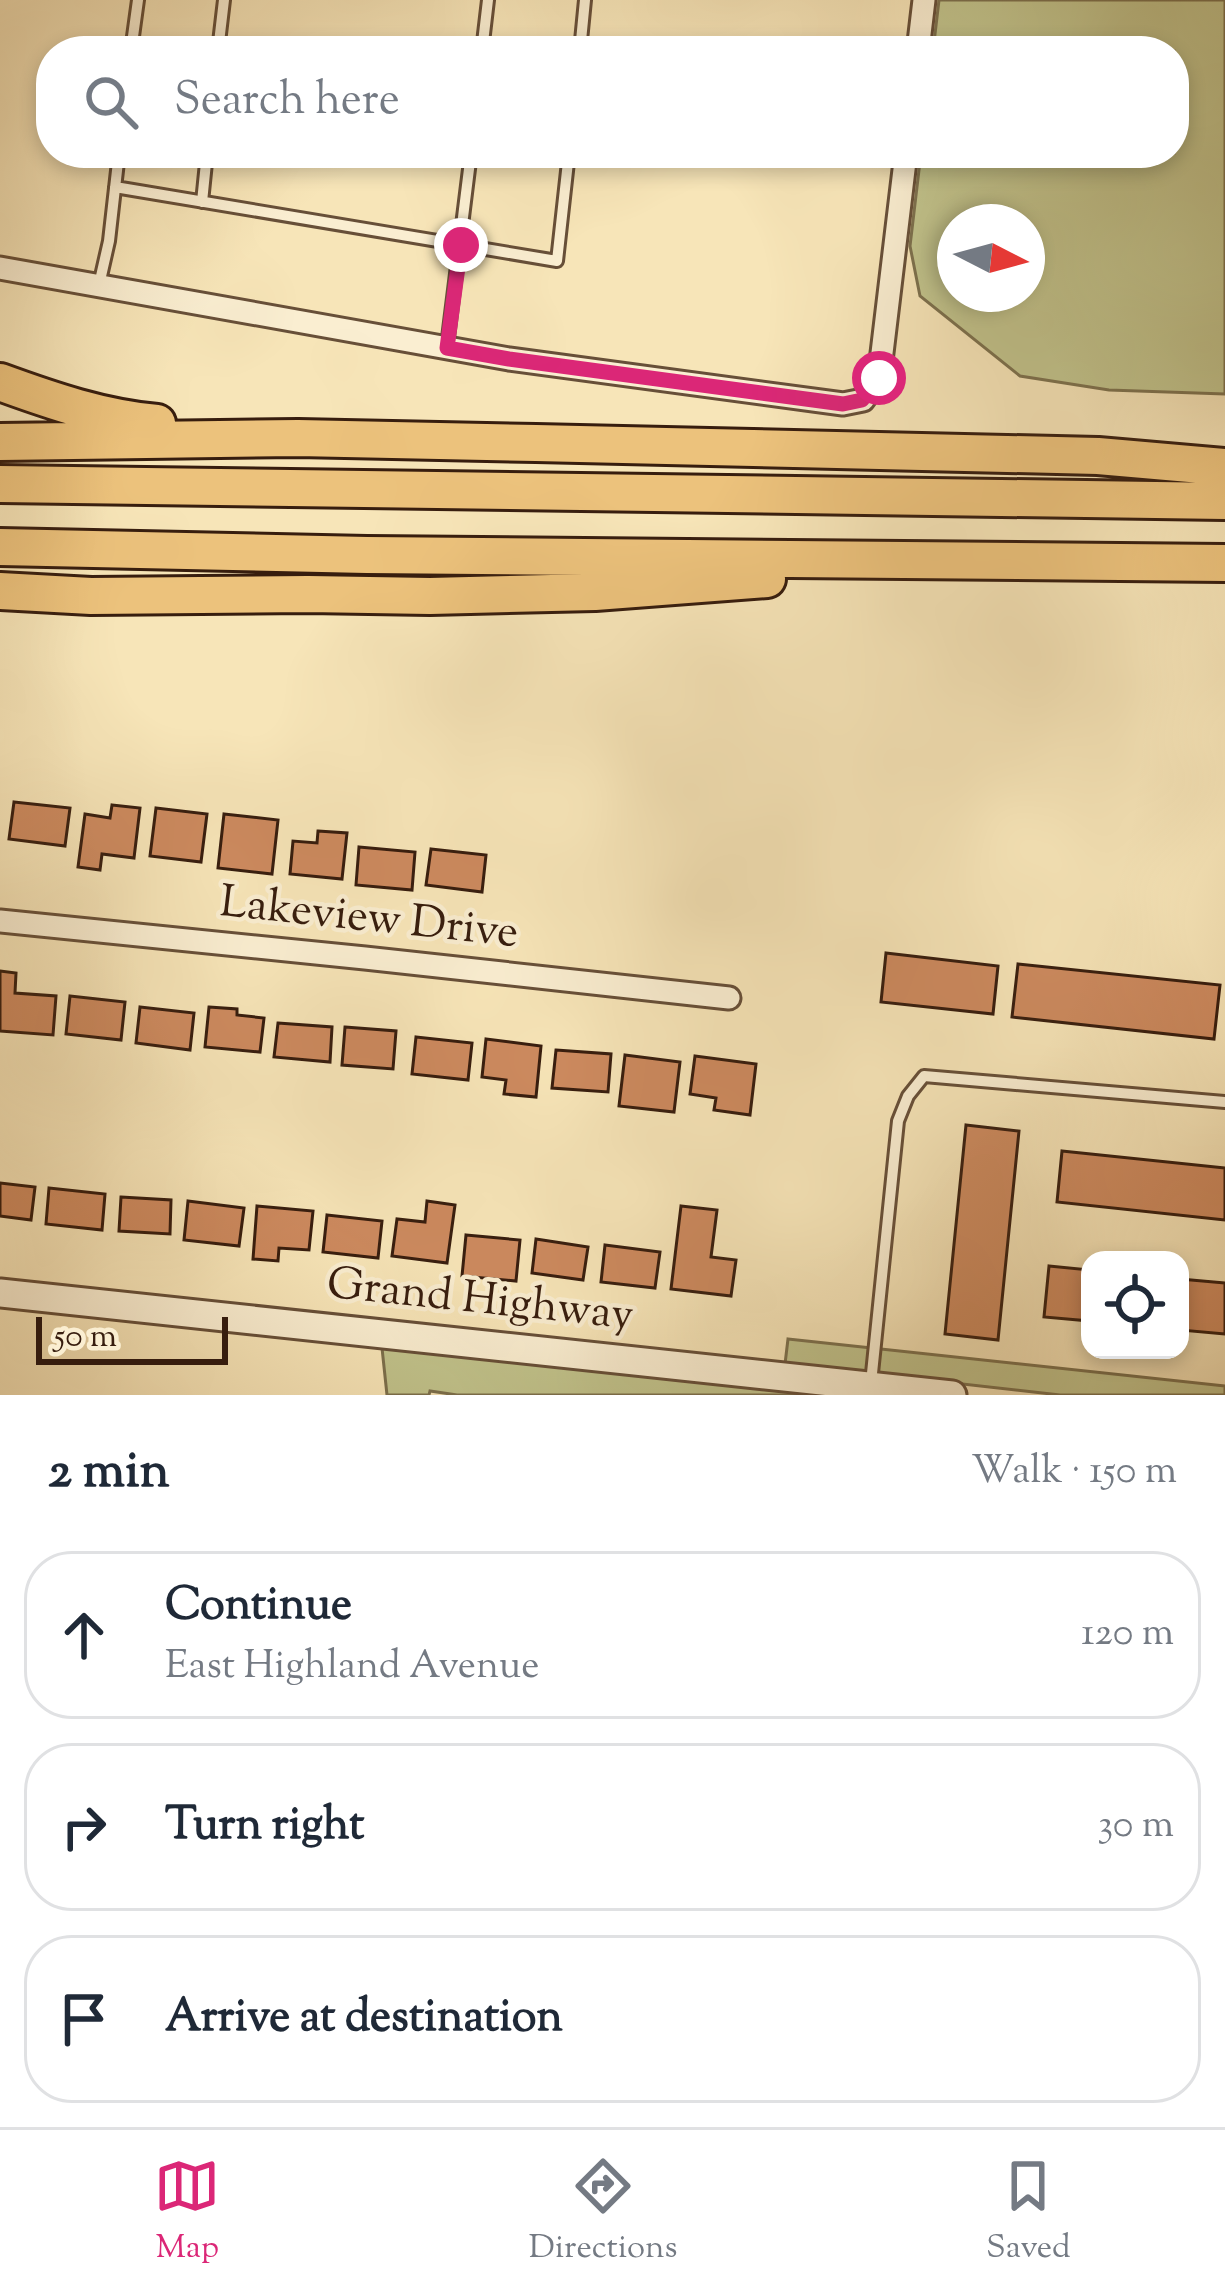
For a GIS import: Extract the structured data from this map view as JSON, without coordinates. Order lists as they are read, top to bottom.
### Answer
{
  "streets": {
    "street": ["Lakeview Drive", "Grand Highway"]
  },
  "scale_bar": "50 m",
  "north": "right",
  "page": {
    "search": "Search here",
    "scale": "50 m",
    "heading": ["2 min", "Walk · 150 m"],
    "list": [
      ["Continue", "East Highland Avenue", "120 m"],
      ["Turn right", "30 m"],
      "Arrive at destination"
    ],
    "nav": ["Map", "Directions", "Saved"]
  }
}
